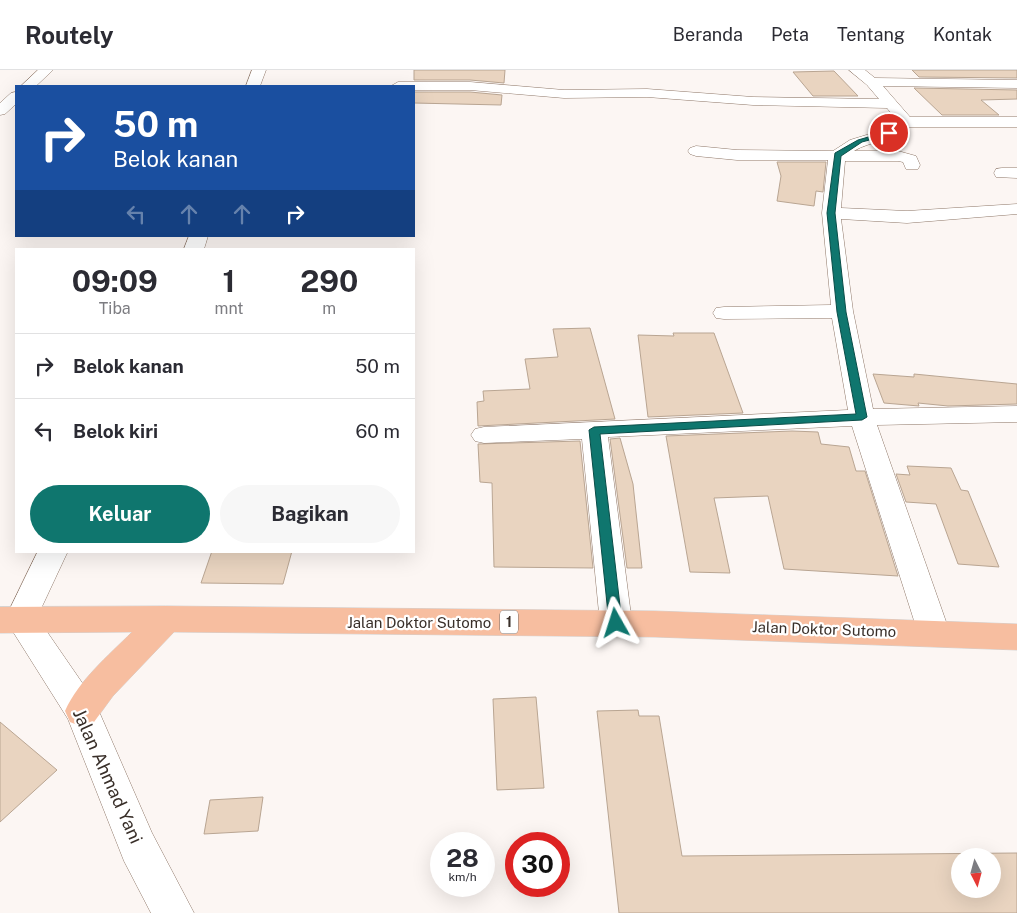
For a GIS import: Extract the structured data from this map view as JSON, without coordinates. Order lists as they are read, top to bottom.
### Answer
{
  "streets": {
    "highway": ["Jalan Doktor Sutomo", "1"],
    "street": ["Jalan Ahmad Yani"]
  },
  "crossings": [
    ["Jalan Doktor Sutomo", "Jalan Ahmad Yani"]
  ],
  "north": "bottom",
  "page": {
    "header": "Routely",
    "nav": [
      "Beranda",
      "Peta",
      "Tentang",
      "Kontak"
    ],
    "turn": ["50 m", "Belok kanan"],
    "eta": [
      "09:09",
      "Tiba",
      "1",
      "mnt",
      "290",
      "m"
    ],
    "list": [
      {
        "name": "Belok kanan",
        "value": "50 m"
      },
      {
        "name": "Belok kiri",
        "value": "60 m"
      }
    ],
    "buttons": ["Keluar", "Bagikan"],
    "speed": "28 km/h",
    "limit": "30"
  }
}
